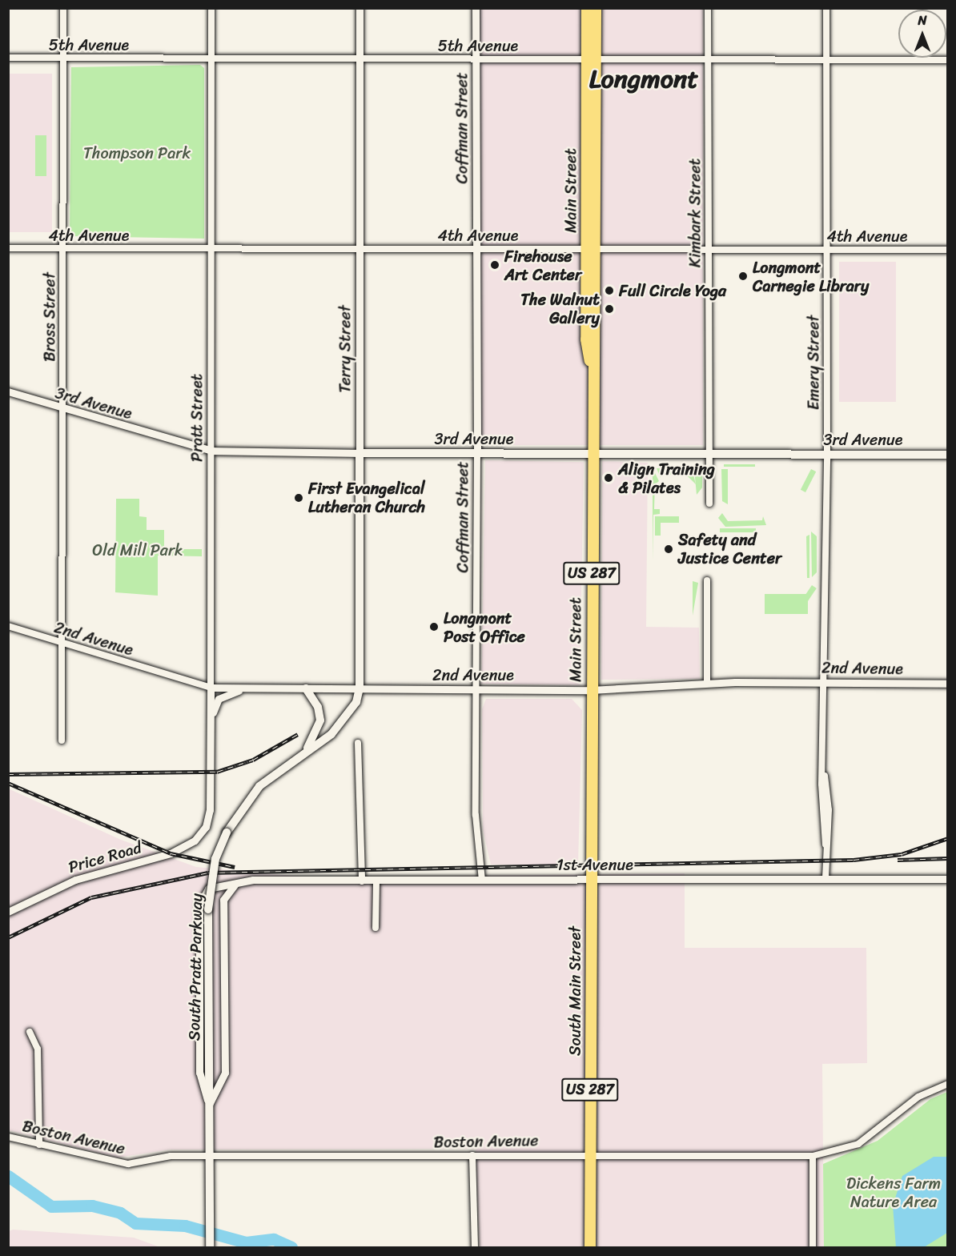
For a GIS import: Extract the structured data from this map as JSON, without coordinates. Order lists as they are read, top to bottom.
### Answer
{
  "streets": {
    "highway": ["Main Street", "US 287", "South Main Street"],
    "main road": ["Terry Street", "3rd Avenue", "South Pratt Parkway"],
    "street": [
      "5th Avenue",
      "Coffman Street",
      "Kimbark Street",
      "4th Avenue",
      "Bross Street",
      "Emery Street",
      "Pratt Street",
      "2nd Avenue",
      "Price Road",
      "1st Avenue",
      "Boston Avenue"
    ]
  },
  "crossings": [
    ["5th Avenue", "Coffman Street"],
    ["5th Avenue", "Main Street"],
    ["5th Avenue", "Kimbark Street"],
    ["5th Avenue", "Bross Street"],
    ["5th Avenue", "Terry Street"],
    ["5th Avenue", "Emery Street"],
    ["5th Avenue", "Pratt Street"],
    ["Coffman Street", "4th Avenue"],
    ["Coffman Street", "3rd Avenue"],
    ["Coffman Street", "2nd Avenue"],
    ["Coffman Street", "1st Avenue"],
    ["Main Street", "4th Avenue"],
    ["Main Street", "3rd Avenue"],
    ["Main Street", "2nd Avenue"],
    ["Main Street", "1st Avenue"],
    ["Main Street", "South Main Street"],
    ["Kimbark Street", "4th Avenue"],
    ["Kimbark Street", "3rd Avenue"],
    ["4th Avenue", "Bross Street"],
    ["4th Avenue", "Terry Street"],
    ["4th Avenue", "Emery Street"],
    ["4th Avenue", "Pratt Street"],
    ["Bross Street", "3rd Avenue"],
    ["Bross Street", "2nd Avenue"],
    ["Terry Street", "3rd Avenue"],
    ["Terry Street", "2nd Avenue"],
    ["Terry Street", "South Pratt Parkway"],
    ["Emery Street", "3rd Avenue"],
    ["Emery Street", "2nd Avenue"],
    ["Emery Street", "1st Avenue"],
    ["3rd Avenue", "Pratt Street"],
    ["Pratt Street", "2nd Avenue"],
    ["Pratt Street", "Price Road"],
    ["2nd Avenue", "South Pratt Parkway"],
    ["1st Avenue", "South Pratt Parkway"],
    ["1st Avenue", "South Main Street"],
    ["South Pratt Parkway", "Boston Avenue"],
    ["South Main Street", "Boston Avenue"]
  ],
  "districts": ["Longmont"],
  "parks": ["Thompson Park", "Old Mill Park", "Dickens Farm Nature Area"],
  "places": [
    "Firehouse Art Center",
    "Longmont Carnegie Library",
    "Full Circle Yoga",
    "The Walnut Gallery",
    "Align Training & Pilates",
    "First Evangelical Lutheran Church",
    "Safety and Justice Center",
    "Longmont Post Office"
  ],
  "north": "top"
}
